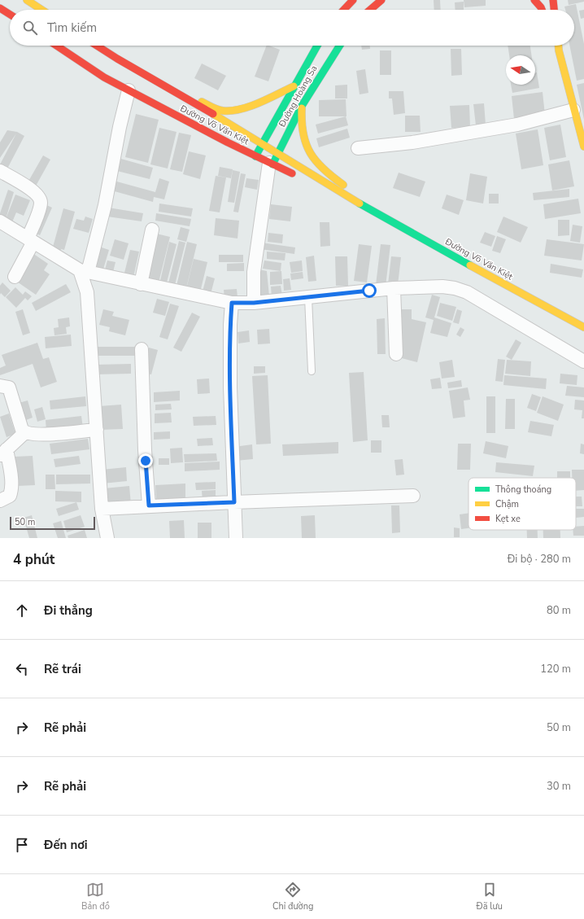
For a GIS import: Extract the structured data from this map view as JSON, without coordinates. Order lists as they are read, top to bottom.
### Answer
{
  "streets": {
    "main road": ["Đường Hoàng Sa", "Đường Võ Văn Kiệt"]
  },
  "crossings": [
    ["Đường Hoàng Sa", "Đường Võ Văn Kiệt"]
  ],
  "legend": ["Thông thoáng", "Chậm", "Kẹt xe"],
  "scale_bar": "50 m",
  "north": "left",
  "page": {
    "search": "Tìm kiếm",
    "scale": "50 m",
    "heading": ["4 phút", "Đi bộ · 280 m"],
    "list": [
      ["Đi thẳng", "80 m"],
      ["Rẽ trái", "120 m"],
      ["Rẽ phải", "50 m"],
      ["Rẽ phải", "30 m"],
      "Đến nơi"
    ],
    "nav": ["Bản đồ", "Chỉ đường", "Đã lưu"]
  }
}
